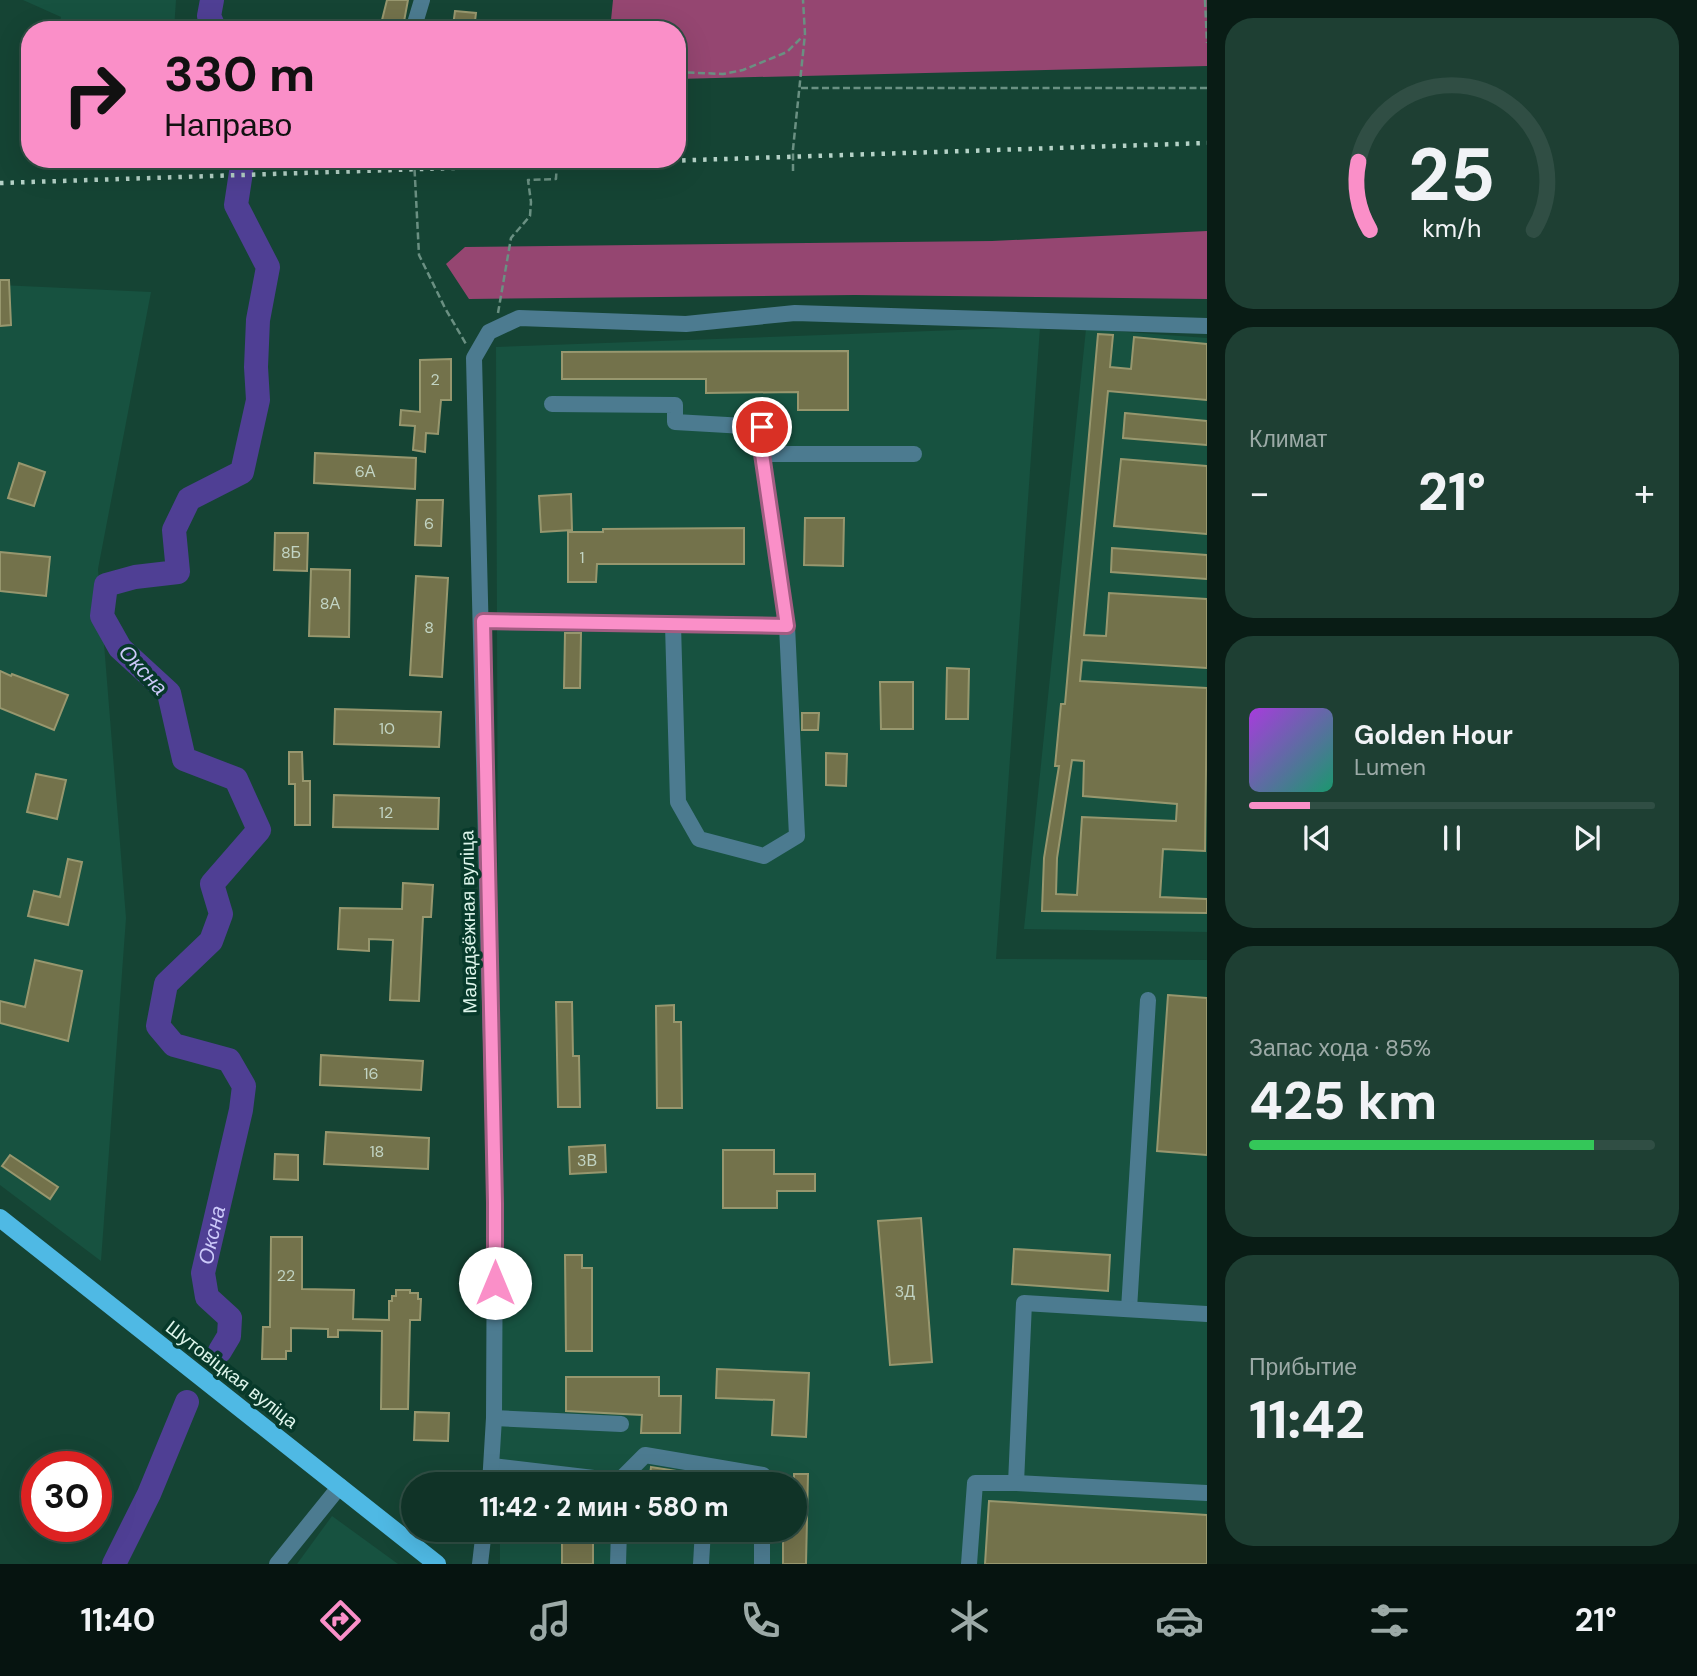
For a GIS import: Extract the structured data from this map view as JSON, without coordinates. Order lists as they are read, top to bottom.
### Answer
{
  "streets": {
    "main road": ["Шутовіцкая вуліца"],
    "street": ["Маладзёжная вуліца"]
  },
  "water": ["Оксна"],
  "house_numbers": [
    "2",
    "6А",
    "6",
    "8Б",
    "1",
    "8А",
    "8",
    "10",
    "12",
    "16",
    "18",
    "3В",
    "22",
    "3Д"
  ],
  "page": {
    "turn": ["330 m", "Направо"],
    "tile": [
      "Климат",
      ["Запас хода · 85%", "425 km"],
      ["Прибытие", "11:42"]
    ],
    "heat": ["−", "21°", "+"],
    "song": ["Golden Hour", "Lumen"],
    "limit": "30",
    "trip": "11:42 · 2 мин · 580 m",
    "tabs": ["11:40", "21°"],
    "gauge": ["25", "km/h"]
  }
}
